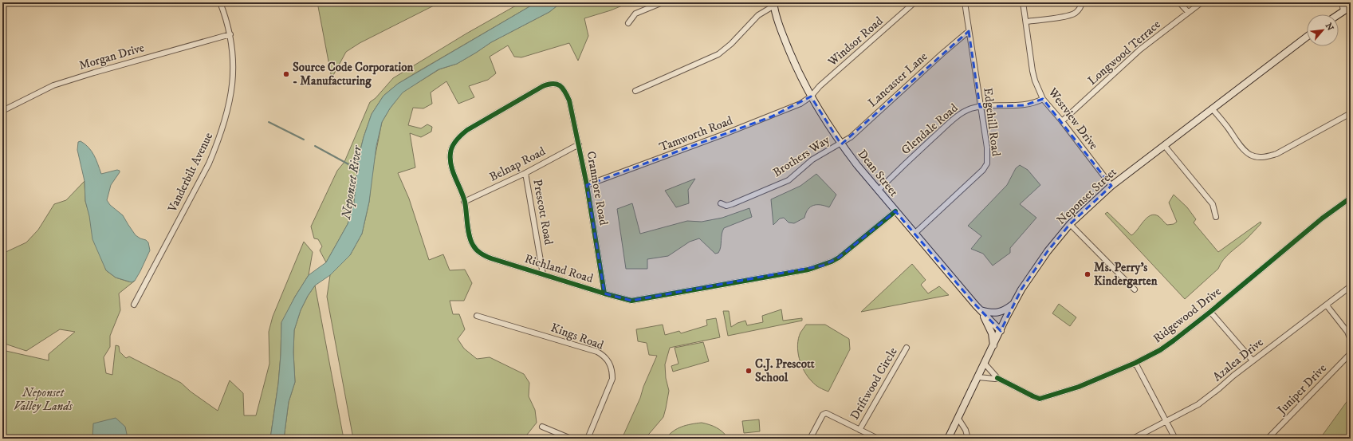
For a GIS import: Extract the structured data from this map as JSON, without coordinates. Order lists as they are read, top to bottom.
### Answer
{
  "streets": {
    "main road": ["Dean Street", "Neponset Street"],
    "street": [
      "Windsor Road",
      "Longwood Terrace",
      "Morgan Drive",
      "Lancaster Lane",
      "Westview Drive",
      "Edgehill Road",
      "Glendale Road",
      "Tamworth Road",
      "Brothers Way",
      "Belnap Road",
      "Vanderbilt Avenue",
      "Cranmore Road",
      "Prescott Road",
      "Richland Road",
      "Ridgewood Drive",
      "Kings Road",
      "Azalea Drive",
      "Driftwood Circle",
      "Juniper Drive"
    ]
  },
  "crossings": [
    ["Windsor Road", "Tamworth Road"],
    ["Windsor Road", "Dean Street"],
    ["Longwood Terrace", "Westview Drive"],
    ["Morgan Drive", "Vanderbilt Avenue"],
    ["Lancaster Lane", "Edgehill Road"],
    ["Lancaster Lane", "Brothers Way"],
    ["Lancaster Lane", "Dean Street"],
    ["Westview Drive", "Glendale Road"],
    ["Westview Drive", "Neponset Street"],
    ["Edgehill Road", "Glendale Road"],
    ["Edgehill Road", "Dean Street"],
    ["Glendale Road", "Dean Street"],
    ["Tamworth Road", "Dean Street"],
    ["Tamworth Road", "Cranmore Road"],
    ["Brothers Way", "Dean Street"],
    ["Belnap Road", "Cranmore Road"],
    ["Belnap Road", "Prescott Road"],
    ["Belnap Road", "Richland Road"],
    ["Dean Street", "Neponset Street"],
    ["Dean Street", "Richland Road"],
    ["Cranmore Road", "Richland Road"],
    ["Neponset Street", "Ridgewood Drive"],
    ["Prescott Road", "Richland Road"]
  ],
  "water": ["Neponset River"],
  "parks": ["Neponset Valley Lands"],
  "places": ["Source Code Corporation - Manufacturing", "Ms. Perry's Kindergarten", "C.J. Prescott School"],
  "north": "top right"
}
